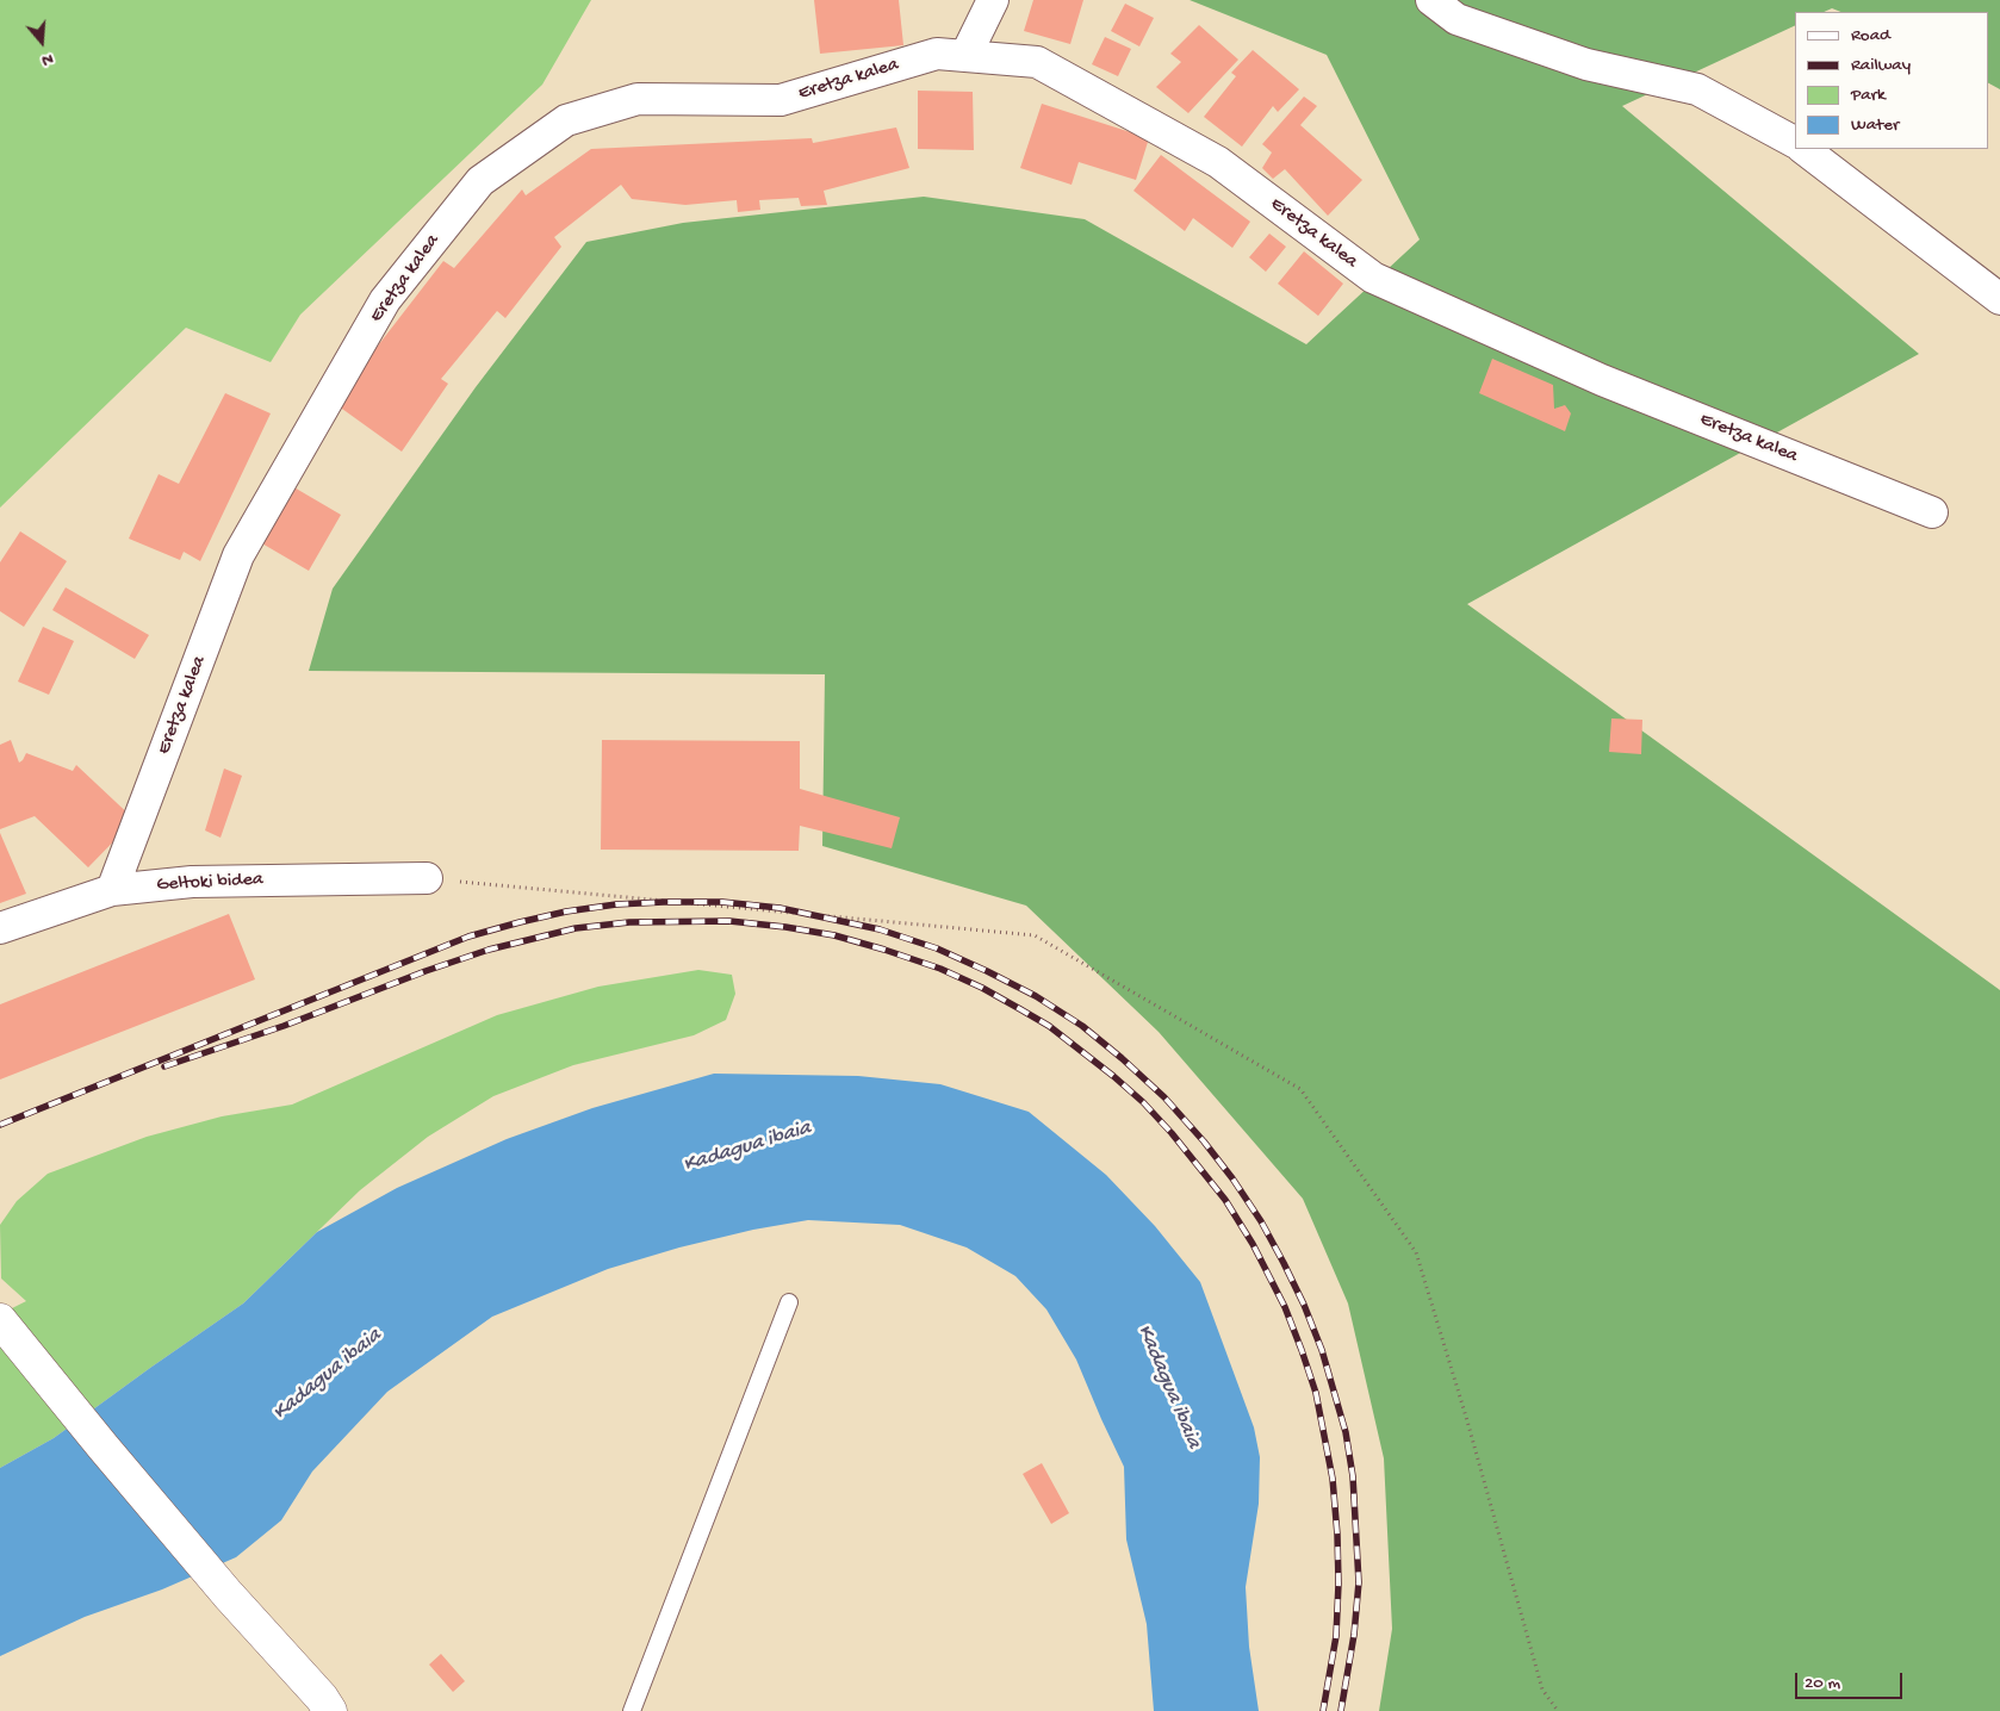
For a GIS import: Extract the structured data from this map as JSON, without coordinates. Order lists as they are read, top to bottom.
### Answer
{
  "streets": {
    "street": ["Eretza kalea", "Geltoki bidea"]
  },
  "crossings": [
    ["Eretza kalea", "Geltoki bidea"]
  ],
  "water": ["Kadagua ibaia"],
  "legend": [
    "Road",
    "Railway",
    "Park",
    "Water"
  ],
  "scale_bar": "20 m",
  "north": "bottom"
}
